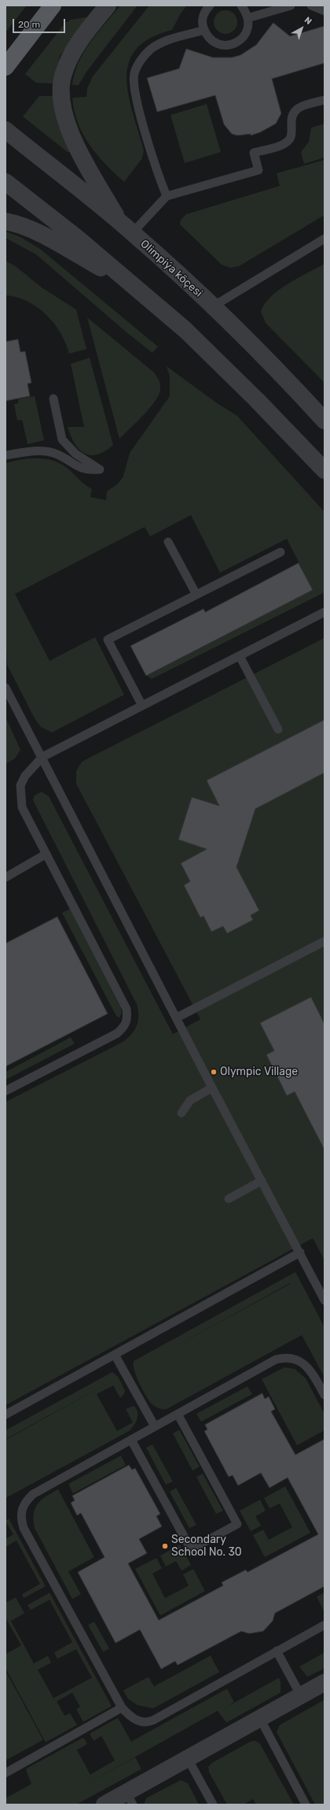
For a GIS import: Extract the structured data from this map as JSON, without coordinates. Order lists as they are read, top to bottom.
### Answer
{
  "streets": {
    "street": ["Olimpiýa köçesi"]
  },
  "places": ["Olympic Village", "Secondary School No. 30"],
  "scale_bar": "20 m",
  "north": "top right"
}
